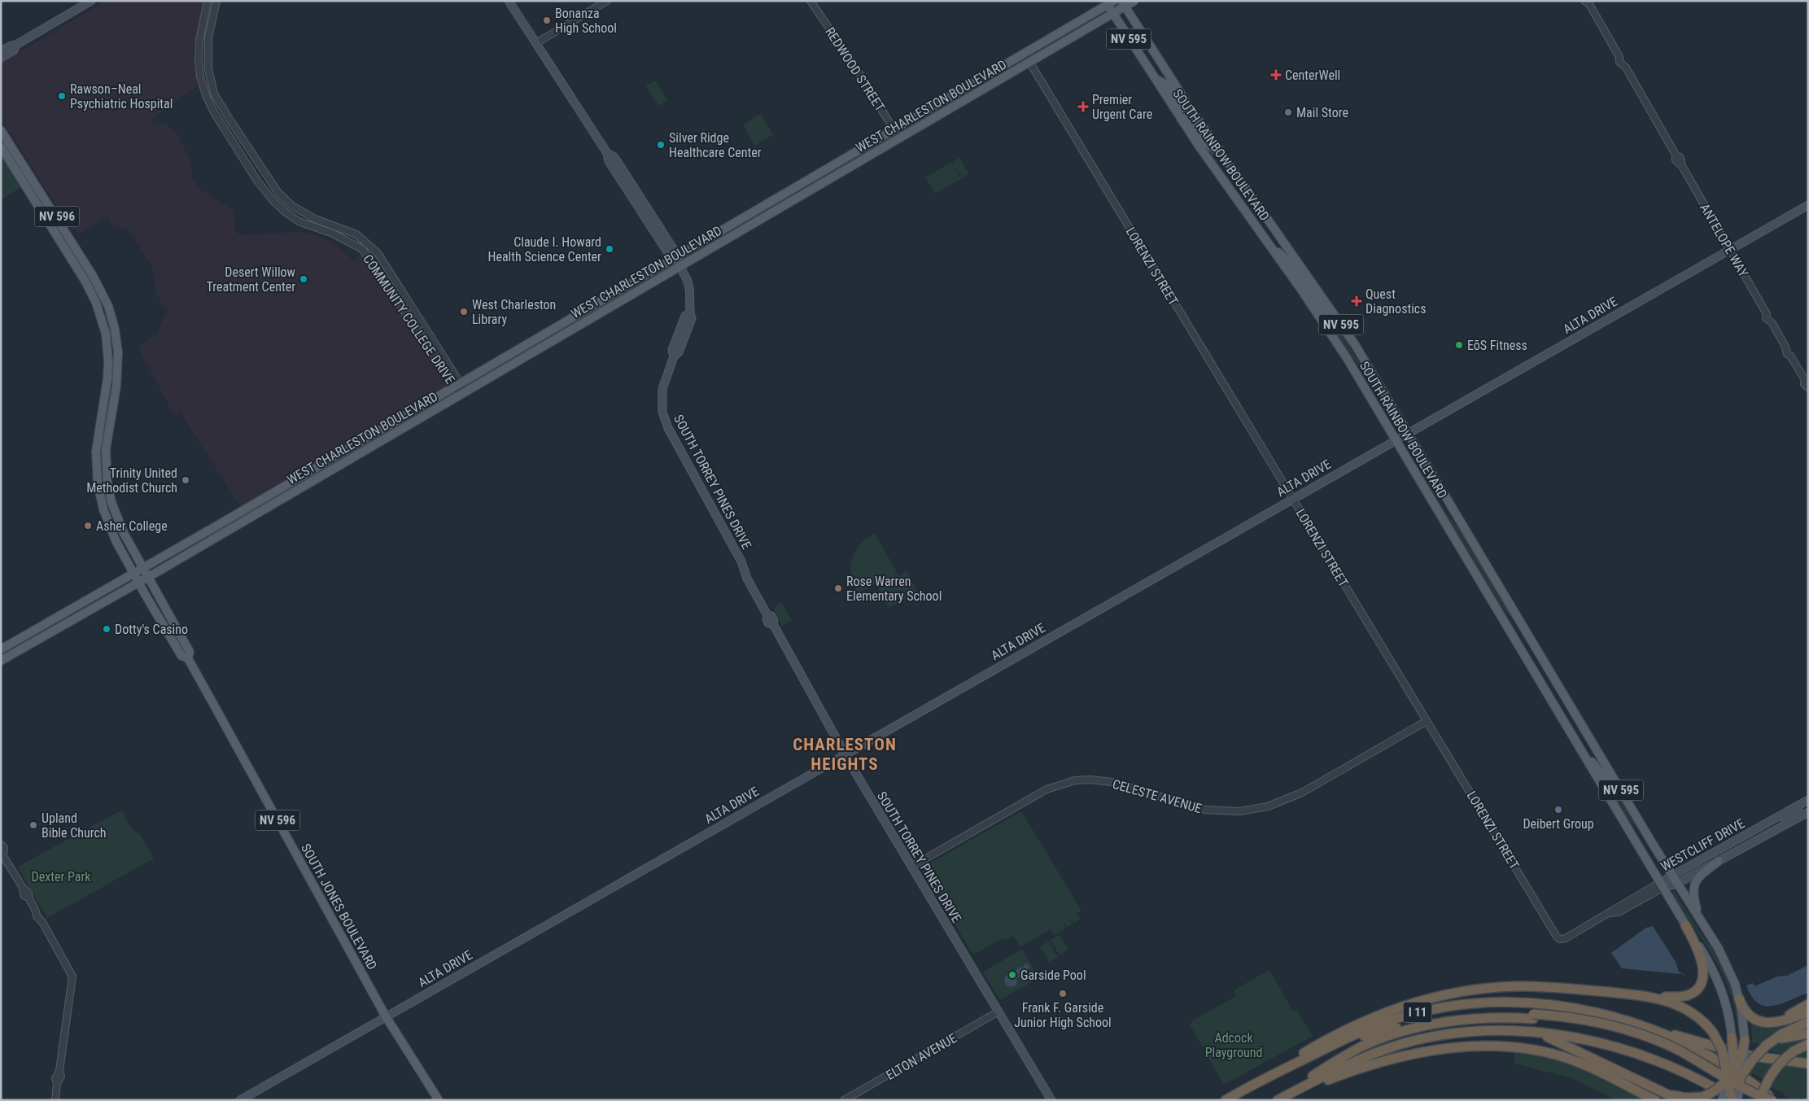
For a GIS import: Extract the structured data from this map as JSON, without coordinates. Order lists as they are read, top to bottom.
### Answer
{
  "streets": {
    "highway": ["I 11"],
    "main road": [
      "NV 595",
      "WEST CHARLESTON BOULEVARD",
      "SOUTH RAINBOW BOULEVARD",
      "NV 596",
      "ALTA DRIVE",
      "SOUTH TORREY PINES DRIVE",
      "WESTCLIFF DRIVE",
      "SOUTH JONES BOULEVARD"
    ],
    "street": [
      "REDWOOD STREET",
      "ANTELOPE WAY",
      "LORENZI STREET",
      "COMMUNITY COLLEGE DRIVE",
      "CELESTE AVENUE",
      "ELTON AVENUE"
    ]
  },
  "crossings": [
    ["NV 595", "SOUTH RAINBOW BOULEVARD"],
    ["NV 595", "WESTCLIFF DRIVE"],
    ["REDWOOD STREET", "WEST CHARLESTON BOULEVARD"],
    ["WEST CHARLESTON BOULEVARD", "SOUTH RAINBOW BOULEVARD"],
    ["WEST CHARLESTON BOULEVARD", "LORENZI STREET"],
    ["WEST CHARLESTON BOULEVARD", "COMMUNITY COLLEGE DRIVE"],
    ["WEST CHARLESTON BOULEVARD", "SOUTH TORREY PINES DRIVE"],
    ["WEST CHARLESTON BOULEVARD", "SOUTH JONES BOULEVARD"],
    ["SOUTH RAINBOW BOULEVARD", "ALTA DRIVE"],
    ["SOUTH RAINBOW BOULEVARD", "WESTCLIFF DRIVE"],
    ["ANTELOPE WAY", "ALTA DRIVE"],
    ["LORENZI STREET", "ALTA DRIVE"],
    ["LORENZI STREET", "CELESTE AVENUE"],
    ["LORENZI STREET", "WESTCLIFF DRIVE"],
    ["ALTA DRIVE", "SOUTH TORREY PINES DRIVE"],
    ["ALTA DRIVE", "SOUTH JONES BOULEVARD"],
    ["SOUTH TORREY PINES DRIVE", "CELESTE AVENUE"],
    ["SOUTH TORREY PINES DRIVE", "ELTON AVENUE"]
  ],
  "districts": ["CHARLESTON HEIGHTS"],
  "parks": ["Dexter Park", "Adcock Playground"],
  "places": {
    "other": [
      "Bonanza High School",
      "Rawson–Neal Psychiatric Hospital",
      "Mail Store",
      "Silver Ridge Healthcare Center",
      "Claude I. Howard Health Science Center",
      "Desert Willow Treatment Center",
      "West Charleston Library",
      "EōS Fitness",
      "Trinity United Methodist Church",
      "Asher College",
      "Rose Warren Elementary School",
      "Dotty's Casino",
      "Deibert Group",
      "Upland Bible Church",
      "Garside Pool",
      "Frank F. Garside Junior High School"
    ],
    "health": ["CenterWell", "Premier Urgent Care", "Quest Diagnostics"]
  }
}
